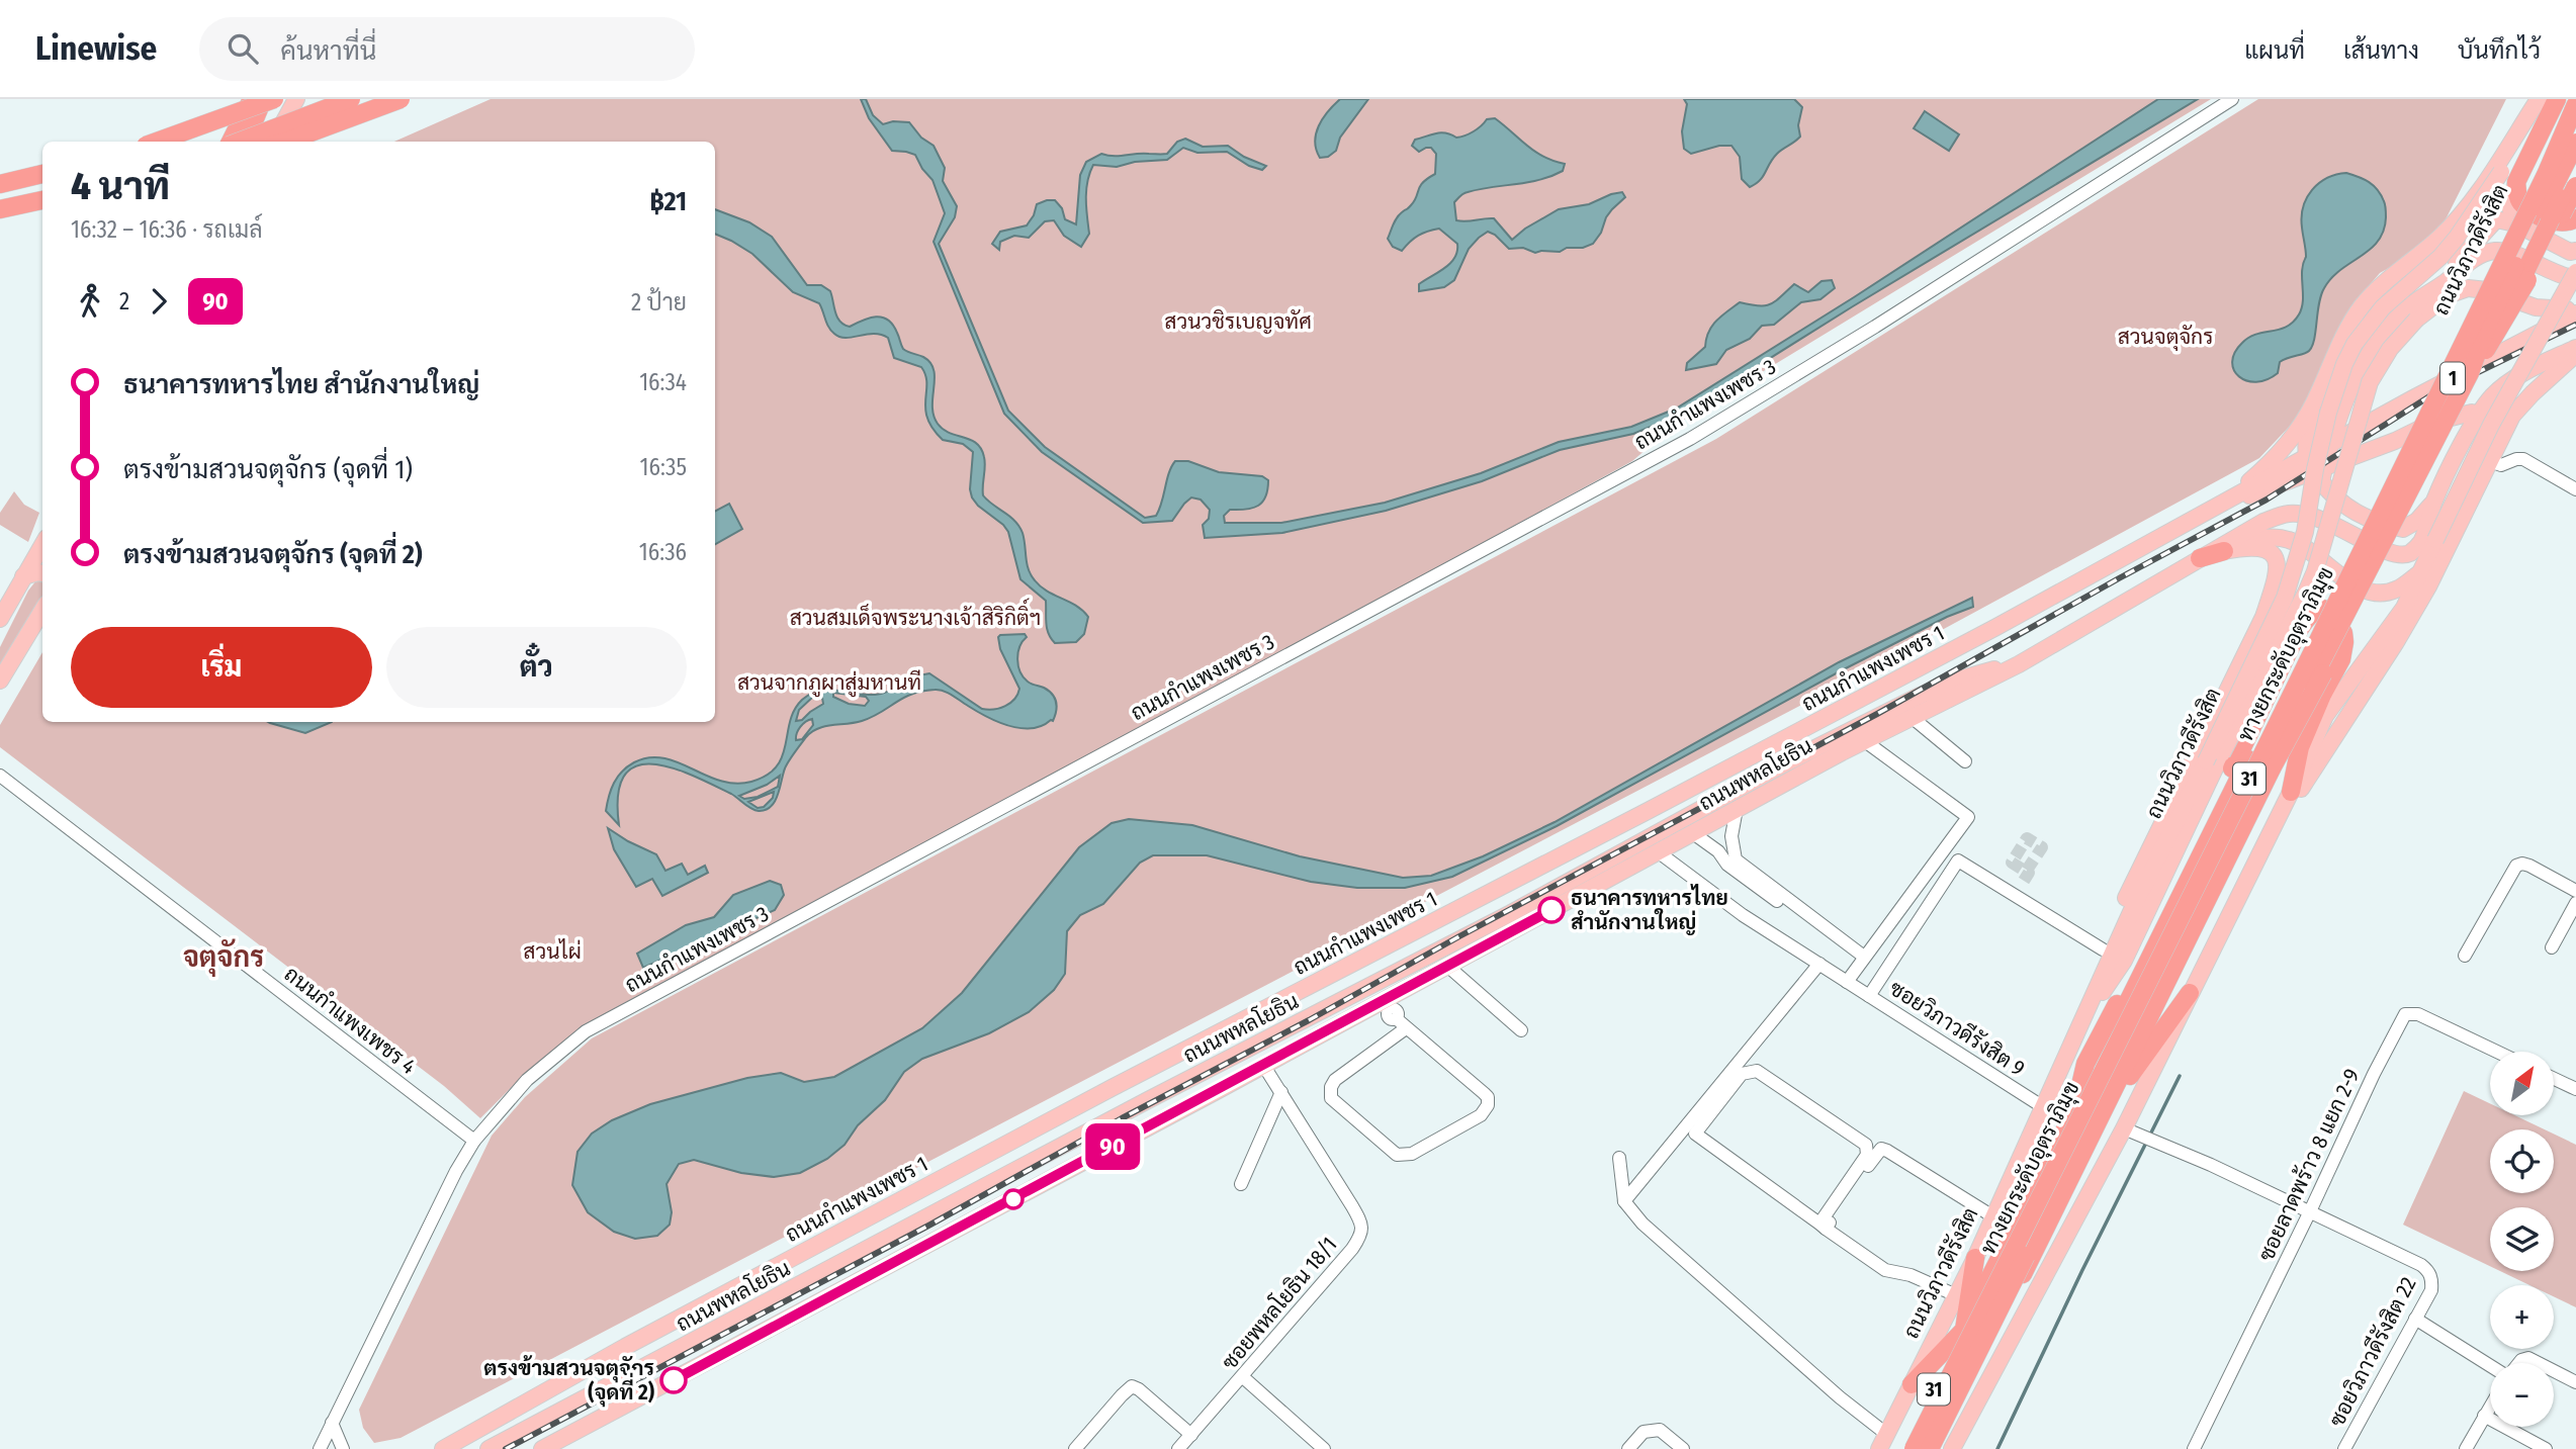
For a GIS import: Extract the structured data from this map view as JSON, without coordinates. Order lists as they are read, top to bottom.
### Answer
{
  "streets": {
    "highway": ["ถนนวิภาวดีรังสิต", "ทางยกระดับอุตราภิมุข", "31"],
    "main road": ["1", "ถนนกำแพงเพชร 1", "ถนนพหลโยธิน"],
    "street": [
      "ถนนกำแพงเพชร 3",
      "ถนนกำแพงเพชร 4",
      "ซอยวิภาวดีรังสิต 9",
      "ซอยลาดพร้าว 8 แยก 2-9",
      "ซอยพหลโยธิน 18/1",
      "ซอยวิภาวดีรังสิต 22"
    ]
  },
  "crossings": [
    ["ถนนวิภาวดีรังสิต", "ทางยกระดับอุตราภิมุข"],
    ["ถนนวิภาวดีรังสิต", "ซอยวิภาวดีรังสิต 9"],
    ["ถนนกำแพงเพชร 3", "ถนนกำแพงเพชร 4"],
    ["ทางยกระดับอุตราภิมุข", "31"],
    ["ถนนพหลโยธิน", "ซอยวิภาวดีรังสิต 9"],
    ["ถนนพหลโยธิน", "ซอยพหลโยธิน 18/1"],
    ["31", "ซอยวิภาวดีรังสิต 22"],
    ["ซอยลาดพร้าว 8 แยก 2-9", "ซอยวิภาวดีรังสิต 22"]
  ],
  "districts": ["จตุจักร"],
  "parks": [
    "สวนวชิรเบญจทัศ",
    "สวนจตุจักร",
    "สวนสมเด็จพระนางเจ้าสิริกิติ์ฯ",
    "สวนจากภูผาสู่มหานที",
    "สวนไผ่"
  ],
  "places": ["ธนาคารทหารไทย สำนักงานใหญ่", "ตรงข้ามสวนจตุจักร (จุดที่ 2)"],
  "lines": ["bus line 90"],
  "north": "top right",
  "page": {
    "header": "Linewise",
    "search": "ค้นหาที่นี่",
    "nav": ["แผนที่", "เส้นทาง", "บันทึกไว้"],
    "on_map": "90",
    "heading": ["4 นาที", "16:32 – 16:36 · รถเมล์", "฿21"],
    "legs": ["2", "90", "2 ป้าย"],
    "list": [
      {
        "name": "ธนาคารทหารไทย สำนักงานใหญ่",
        "value": "16:34"
      },
      {
        "name": "ตรงข้ามสวนจตุจักร (จุดที่ 1)",
        "value": "16:35"
      },
      {
        "name": "ตรงข้ามสวนจตุจักร (จุดที่ 2)",
        "value": "16:36"
      }
    ],
    "buttons": ["เริ่ม", "ตั๋ว"],
    "map_buttons": ["+", "−"]
  }
}
